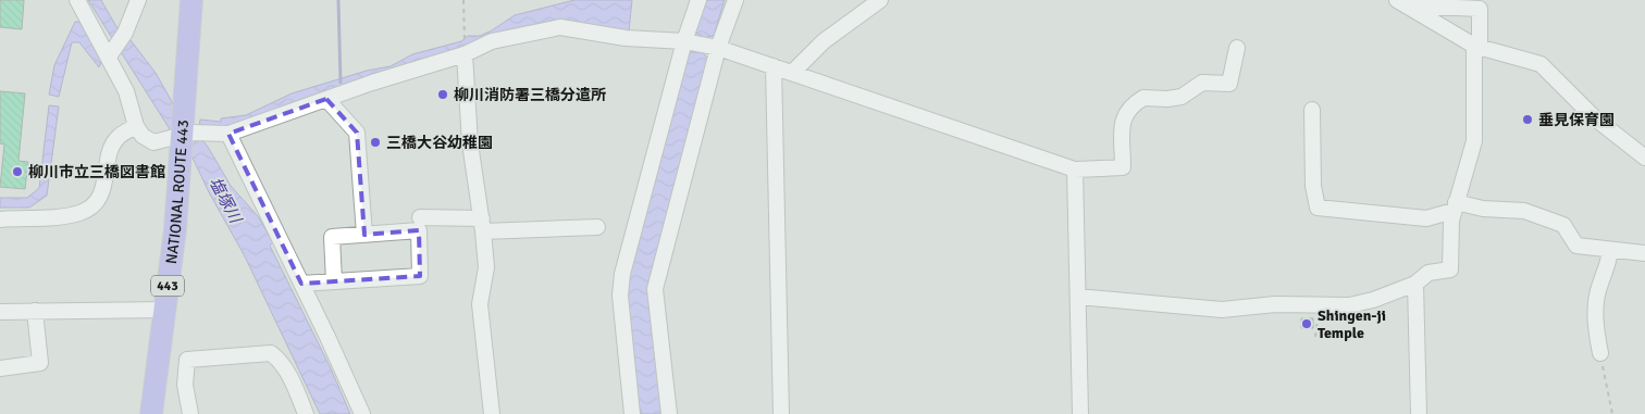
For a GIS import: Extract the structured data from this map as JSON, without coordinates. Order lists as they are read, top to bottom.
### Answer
{
  "streets": {
    "highway": ["NATIONAL ROUTE 443", "443"]
  },
  "water": ["塩塚川"],
  "places": [
    "柳川消防署三橋分遣所",
    "垂見保育園",
    "三橋大谷幼稚園",
    "柳川市立三橋図書館",
    "Shingen-ji Temple"
  ]
}
